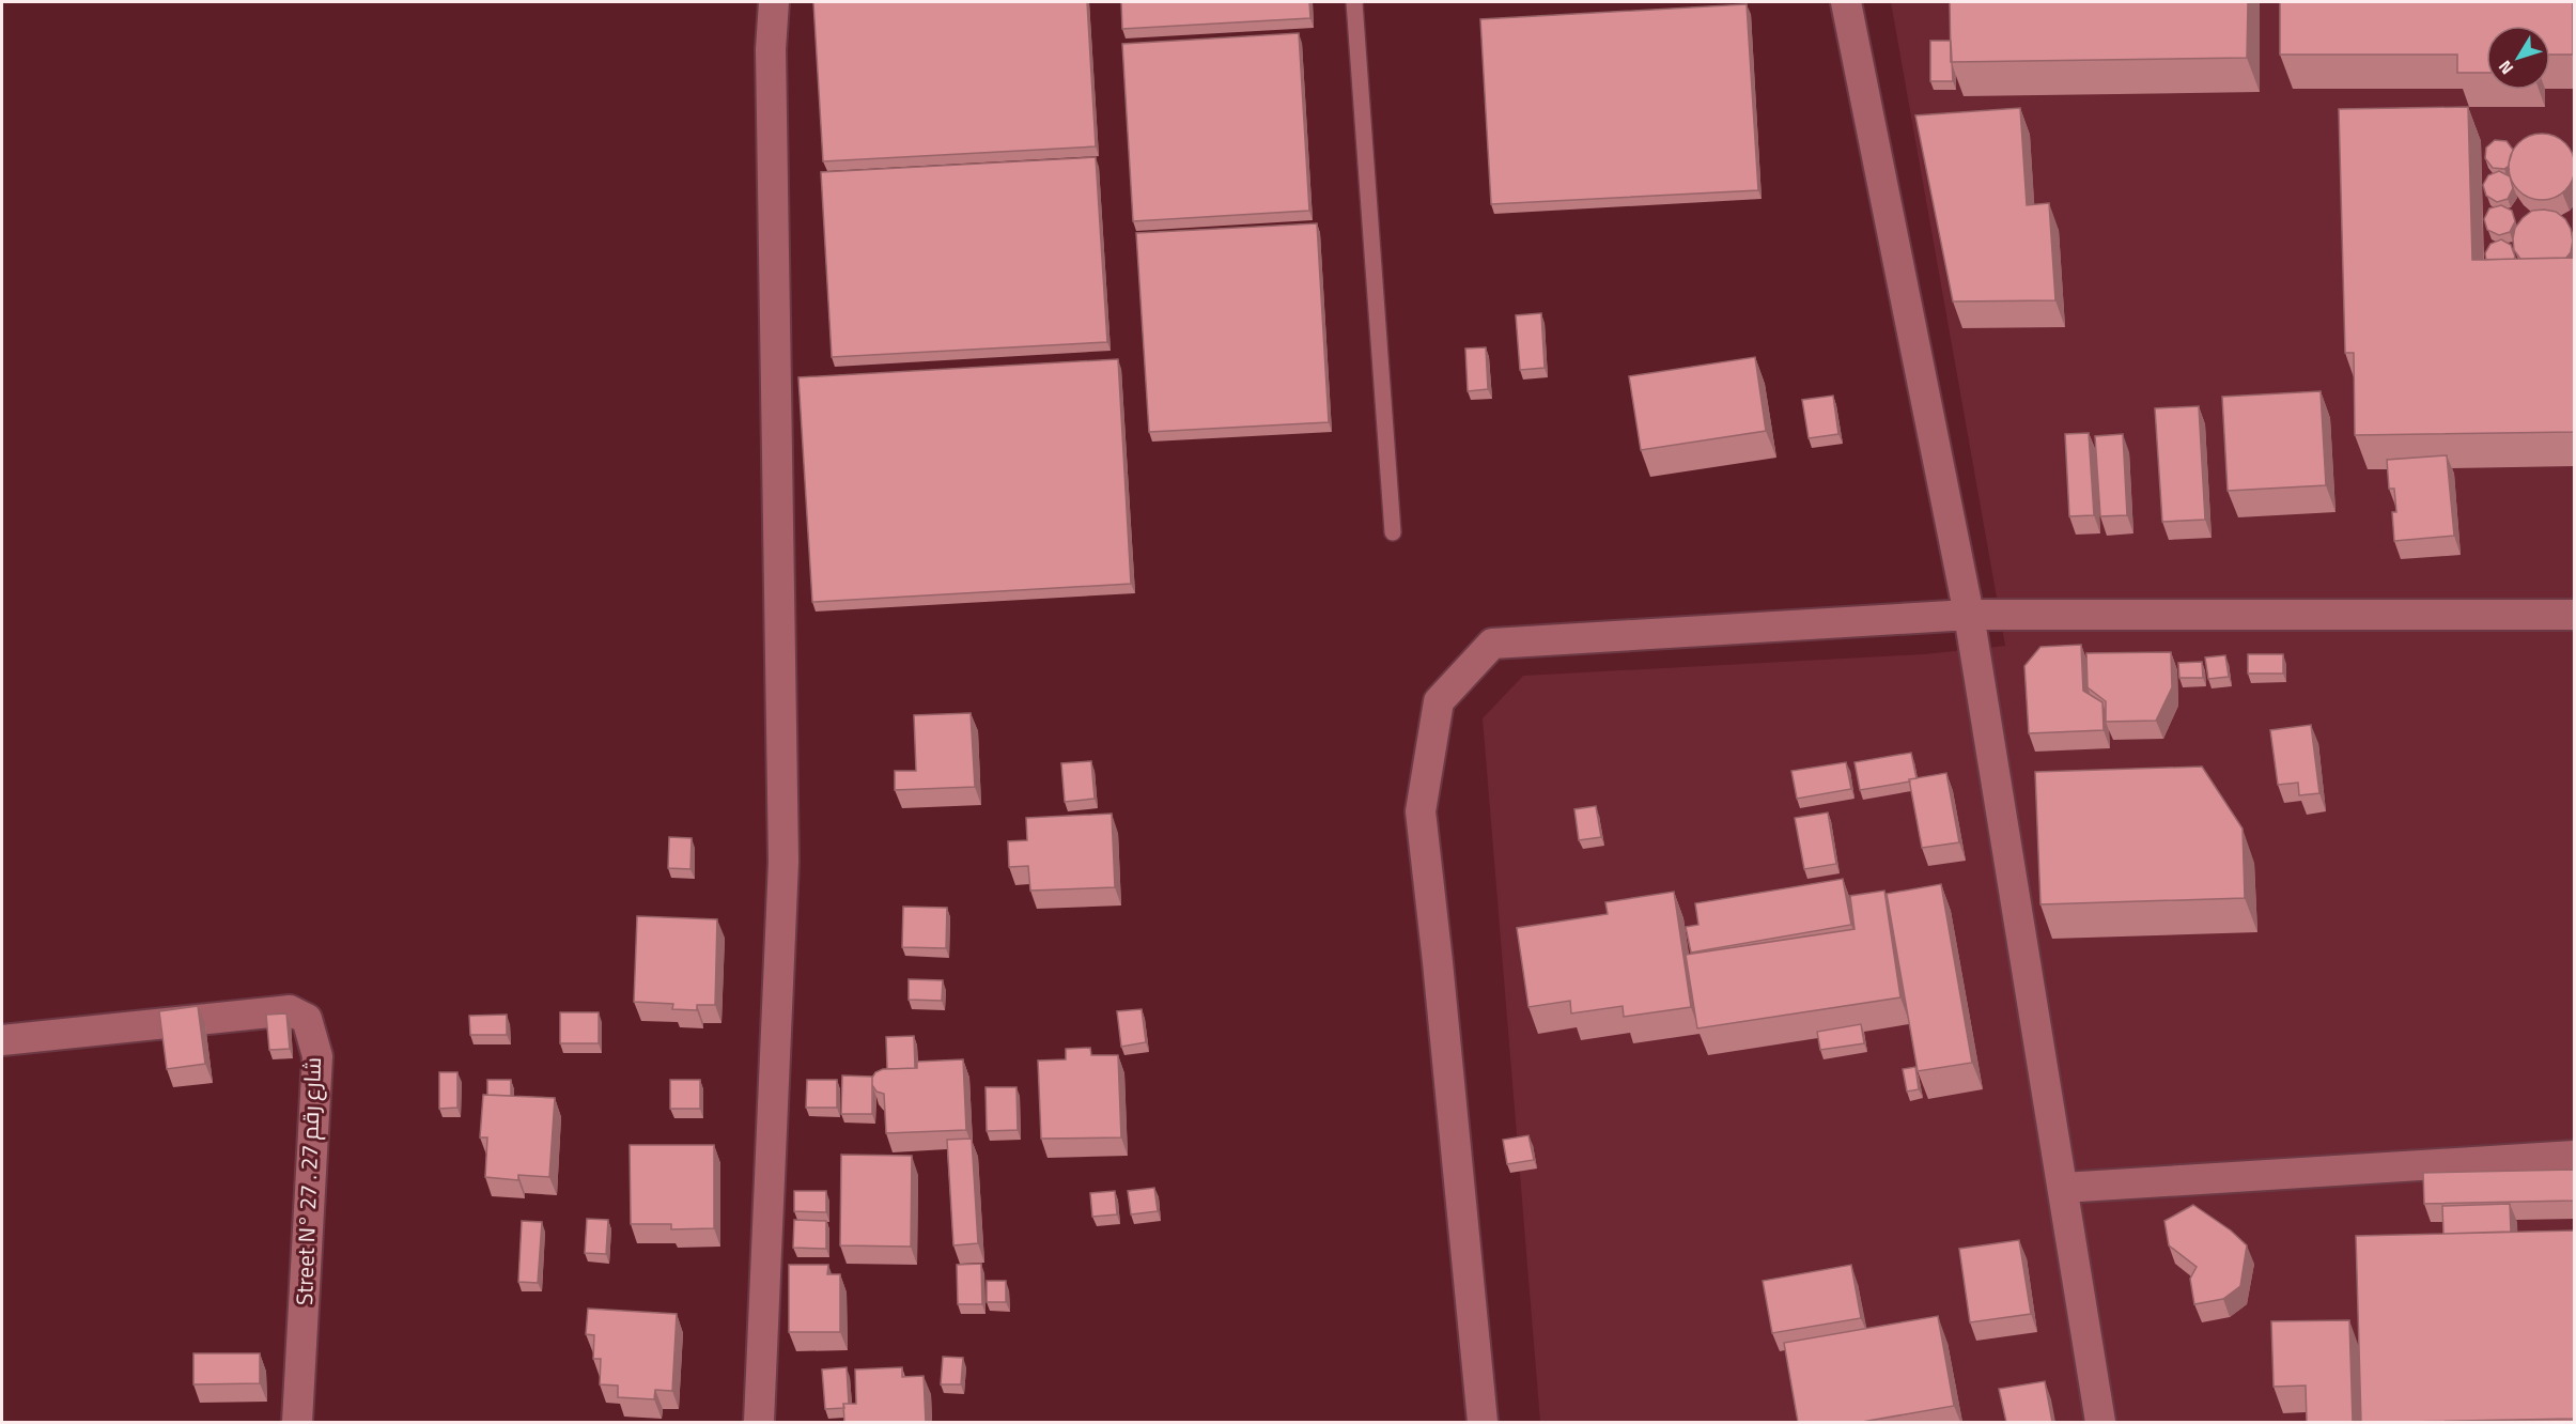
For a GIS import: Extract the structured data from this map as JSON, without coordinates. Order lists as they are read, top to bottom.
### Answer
{
  "streets": {
    "street": ["Street N° 27 . شارع رقم 27"]
  },
  "north": "bottom left"
}
